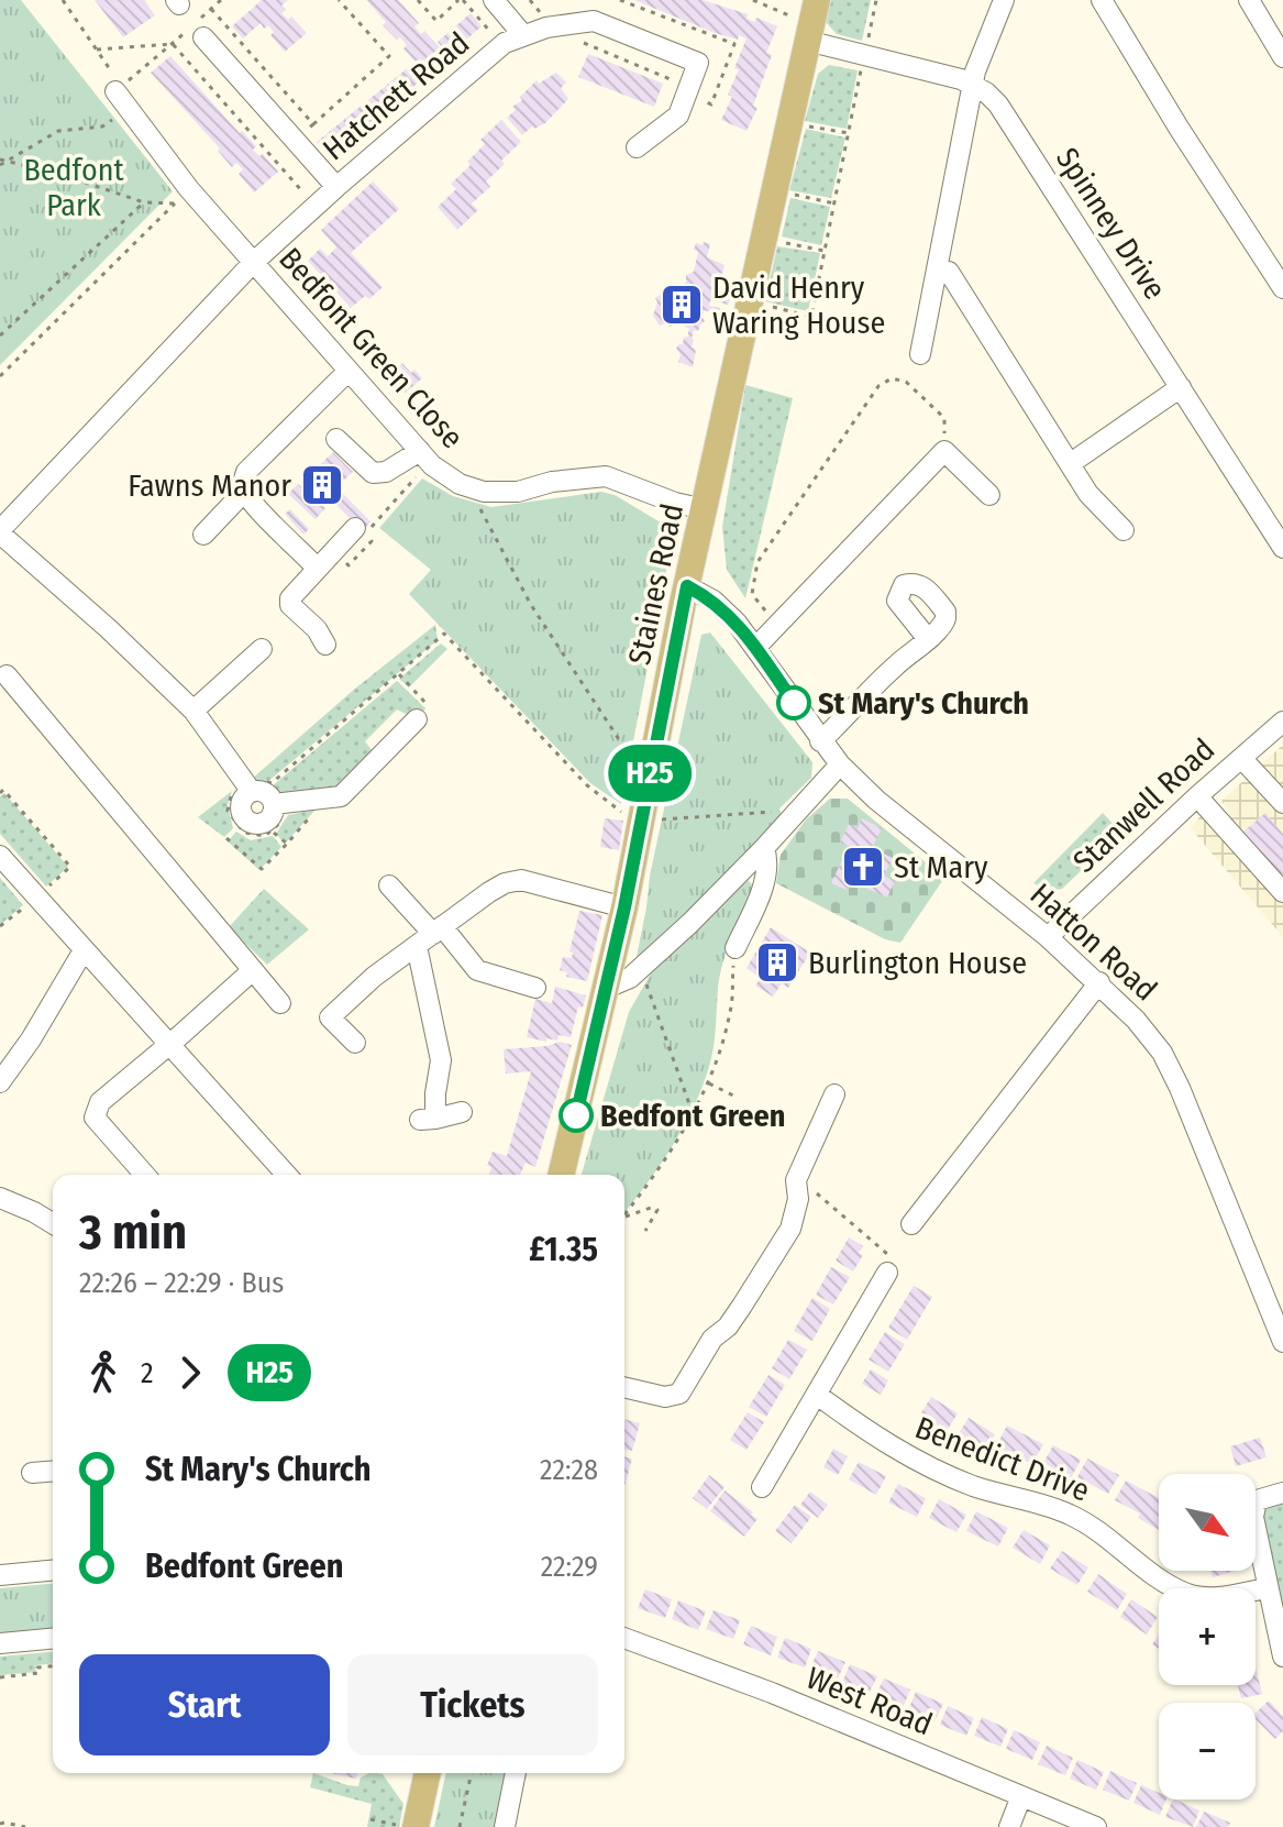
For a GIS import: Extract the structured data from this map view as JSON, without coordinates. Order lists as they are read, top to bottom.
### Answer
{
  "streets": {
    "main road": ["Staines Road"],
    "street": [
      "Hatchett Road",
      "Spinney Drive",
      "Bedfont Green Close",
      "Stanwell Road",
      "Hatton Road",
      "Benedict Drive",
      "West Road"
    ]
  },
  "crossings": [
    ["Hatchett Road", "Bedfont Green Close"],
    ["Spinney Drive", "Staines Road"],
    ["Bedfont Green Close", "Staines Road"],
    ["Staines Road", "Hatton Road"],
    ["Stanwell Road", "Hatton Road"]
  ],
  "parks": ["Bedfont Park"],
  "places": {
    "building": ["David Henry Waring House", "Fawns Manor", "Burlington House"],
    "other": ["St Mary's Church", "Bedfont Green"],
    "church": ["St Mary"]
  },
  "lines": ["bus line H25"],
  "north": "bottom right",
  "page": {
    "on_map": "H25",
    "heading": ["3 min", "22:26 – 22:29 · Bus", "£1.35"],
    "legs": ["2", "H25"],
    "list": [
      {
        "name": "St Mary's Church",
        "value": "22:28"
      },
      {
        "name": "Bedfont Green",
        "value": "22:29"
      }
    ],
    "map_buttons": ["+", "−"],
    "buttons": ["Start", "Tickets"]
  }
}
